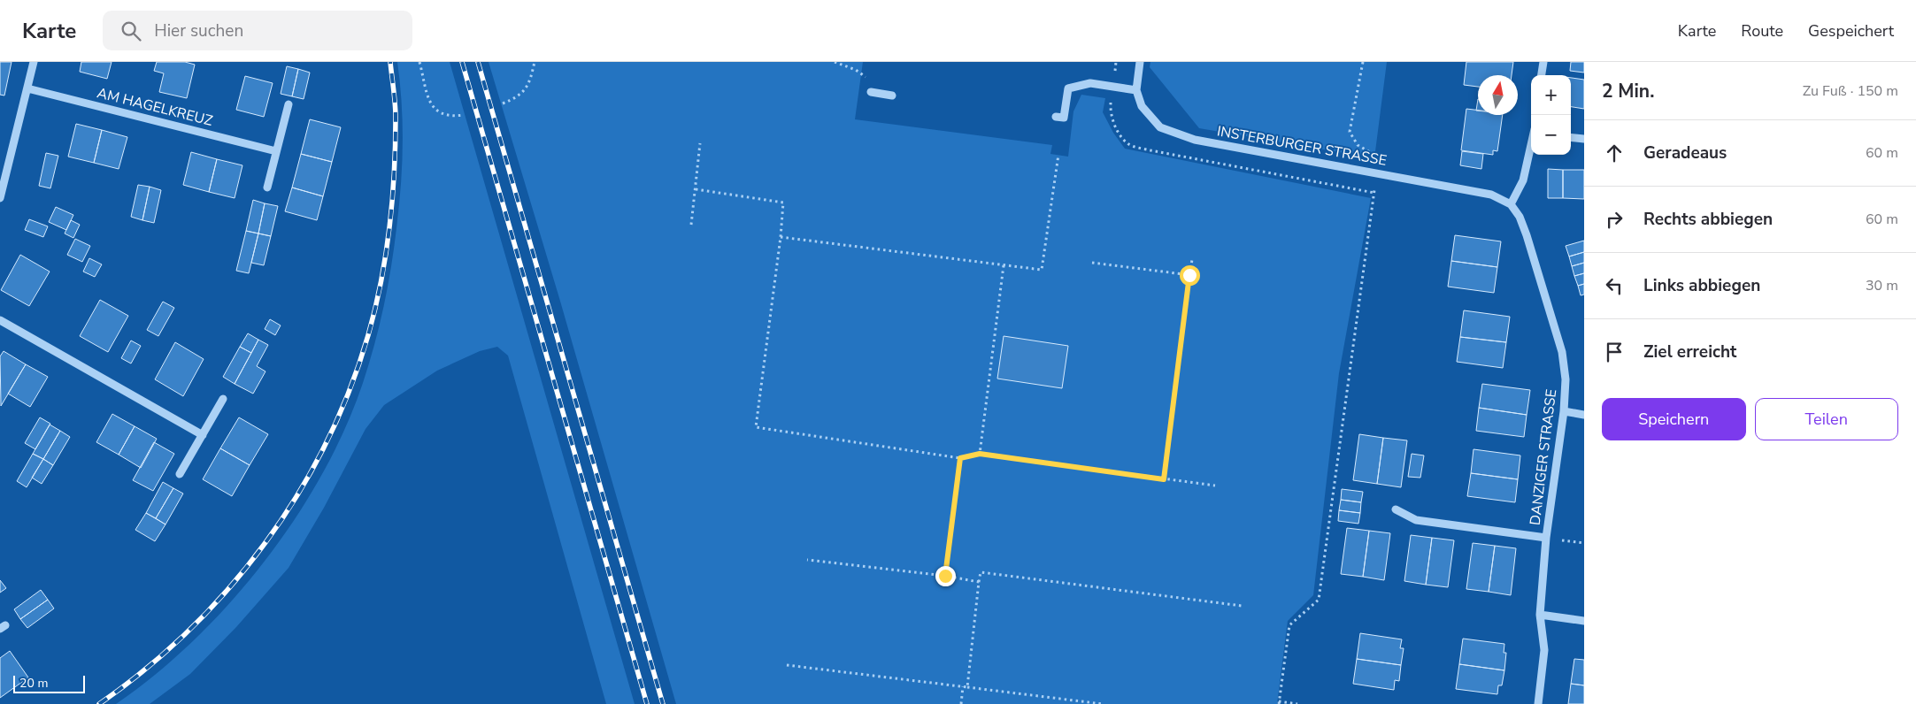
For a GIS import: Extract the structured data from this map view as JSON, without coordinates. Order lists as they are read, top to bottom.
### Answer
{
  "streets": {
    "street": ["AM HAGELKREUZ", "INSTERBURGER STRASSE", "DANZIGER STRASSE"]
  },
  "crossings": [
    ["INSTERBURGER STRASSE", "DANZIGER STRASSE"]
  ],
  "scale_bar": "20 m",
  "north": "top",
  "page": {
    "header": "Karte",
    "search": "Hier suchen",
    "nav": ["Karte", "Route", "Gespeichert"],
    "heading": ["2 Min.", "Zu Fuß · 150 m"],
    "map_buttons": ["+", "−"],
    "list": [
      ["Geradeaus", "60 m"],
      ["Rechts abbiegen", "60 m"],
      ["Links abbiegen", "30 m"],
      "Ziel erreicht"
    ],
    "buttons": ["Speichern", "Teilen"],
    "scale": "20 m"
  }
}
